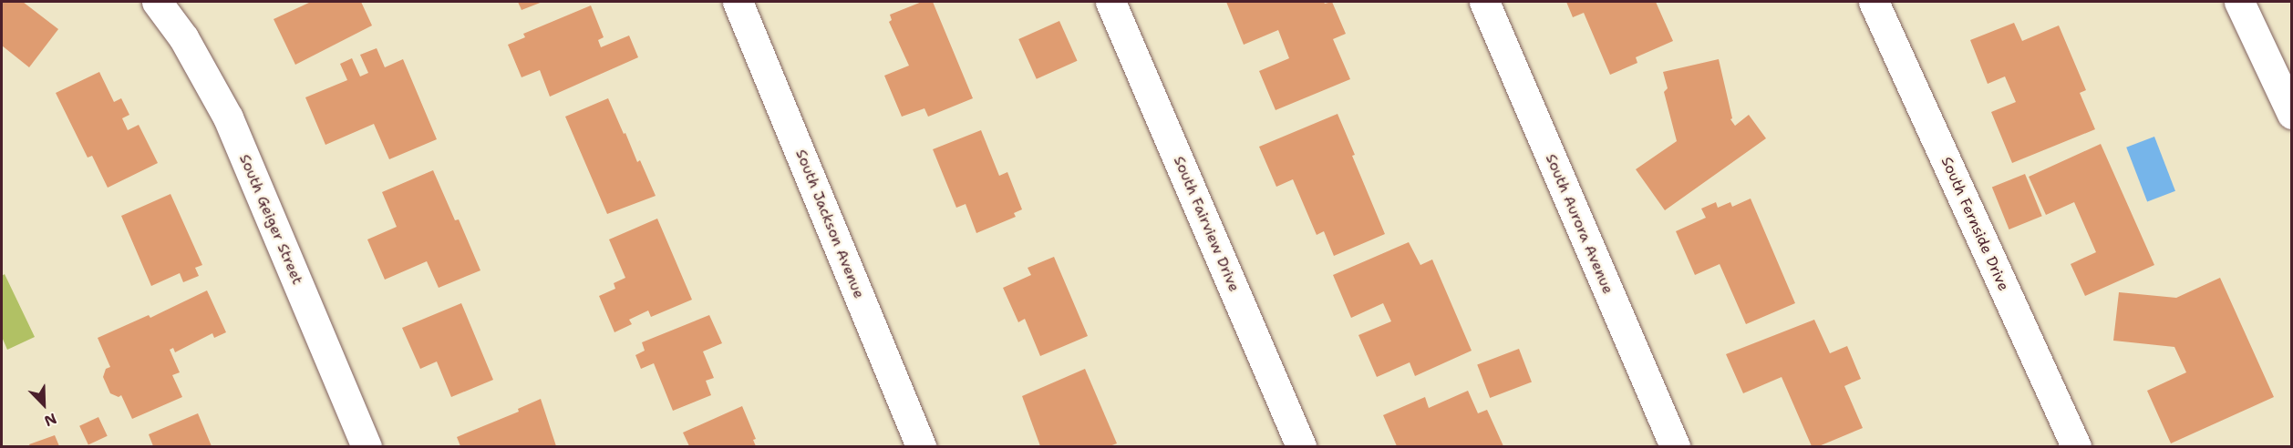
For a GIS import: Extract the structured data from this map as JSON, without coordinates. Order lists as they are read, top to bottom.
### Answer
{
  "streets": {
    "street": [
      "South Geiger Street",
      "South Jackson Avenue",
      "South Fairview Drive",
      "South Aurora Avenue",
      "South Fernside Drive"
    ]
  },
  "north": "bottom right"
}
